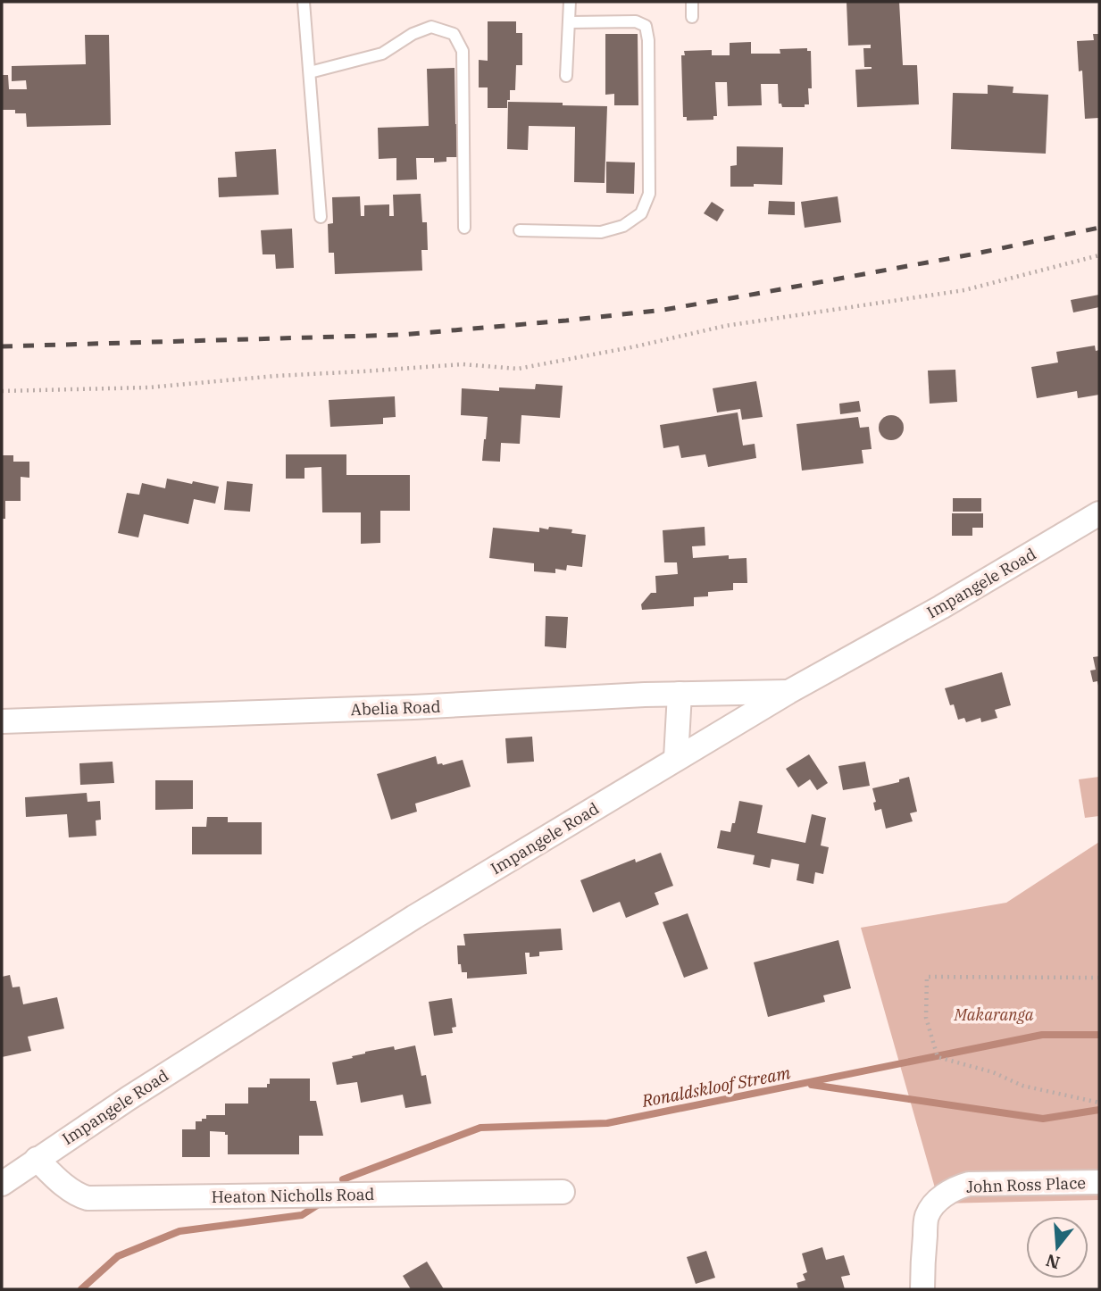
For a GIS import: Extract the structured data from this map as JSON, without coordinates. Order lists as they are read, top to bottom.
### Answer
{
  "streets": {
    "street": [
      "Impangele Road",
      "Abelia Road",
      "John Ross Place",
      "Heaton Nicholls Road"
    ]
  },
  "crossings": [
    ["Impangele Road", "Abelia Road"],
    ["Impangele Road", "Heaton Nicholls Road"]
  ],
  "water": ["Ronaldskloof Stream"],
  "parks": ["Makaranga"],
  "north": "bottom"
}
